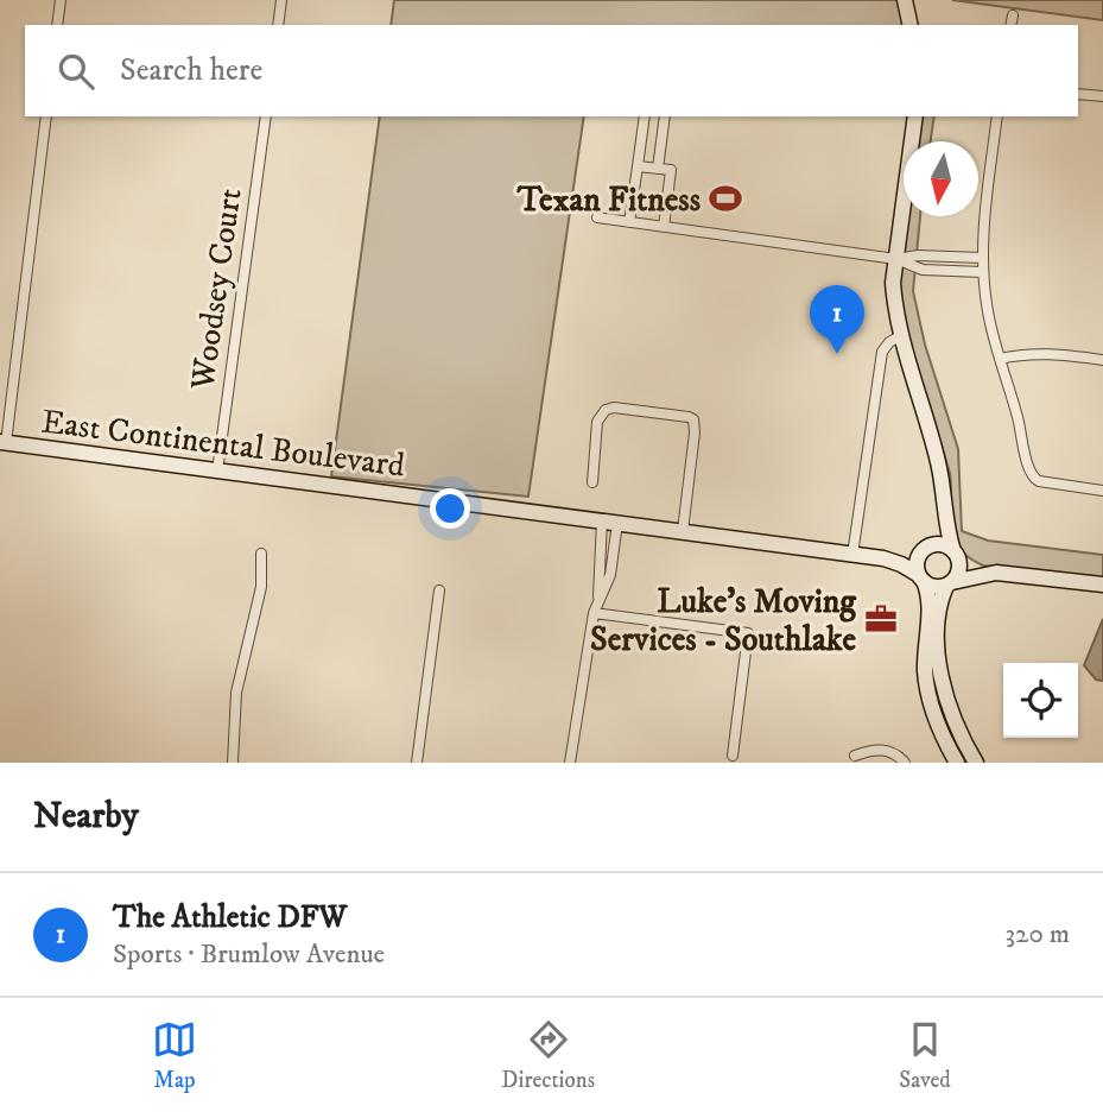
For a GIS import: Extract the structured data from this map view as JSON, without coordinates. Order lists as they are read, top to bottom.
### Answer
{
  "streets": {
    "main road": ["East Continental Boulevard"],
    "street": ["Woodsey Court"]
  },
  "crossings": [
    ["Woodsey Court", "East Continental Boulevard"]
  ],
  "places": {
    "sports": ["Texan Fitness"],
    "office": ["Luke’s Moving Services - Southlake"]
  },
  "north": "bottom",
  "page": {
    "search": "Search here",
    "pins": "1",
    "heading": "Nearby",
    "list": [
      {
        "mark": "1",
        "name": "The Athletic DFW",
        "note": "Sports · Brumlow Avenue",
        "value": "320 m"
      }
    ],
    "nav": ["Map", "Directions", "Saved"]
  }
}
